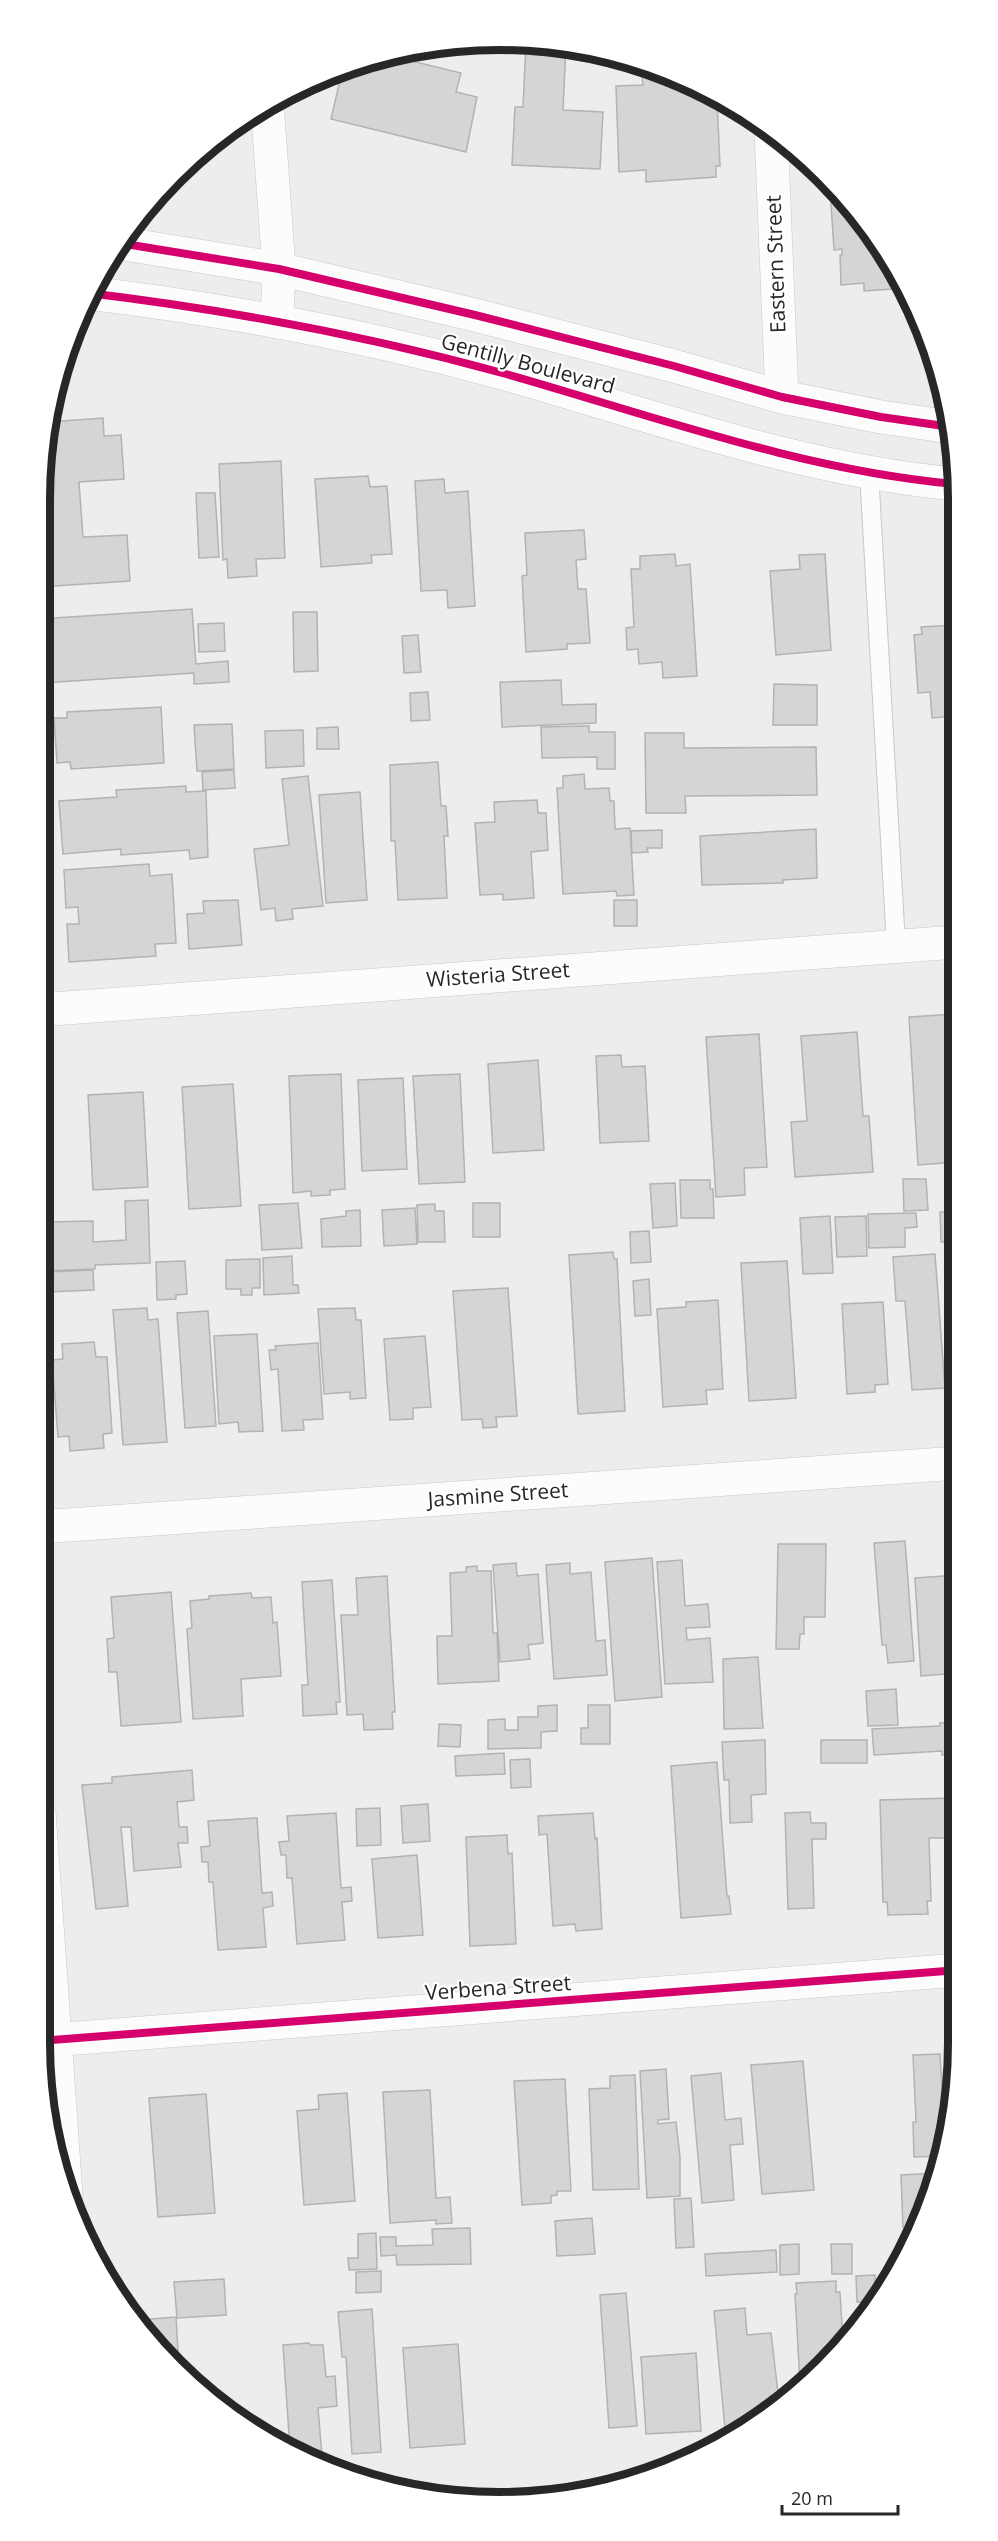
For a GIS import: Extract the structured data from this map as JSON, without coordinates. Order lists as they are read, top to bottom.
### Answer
{
  "streets": {
    "street": [
      "Eastern Street",
      "Gentilly Boulevard",
      "Wisteria Street",
      "Jasmine Street",
      "Verbena Street"
    ]
  },
  "crossings": [
    ["Eastern Street", "Gentilly Boulevard"]
  ],
  "scale_bar": "20 m"
}
